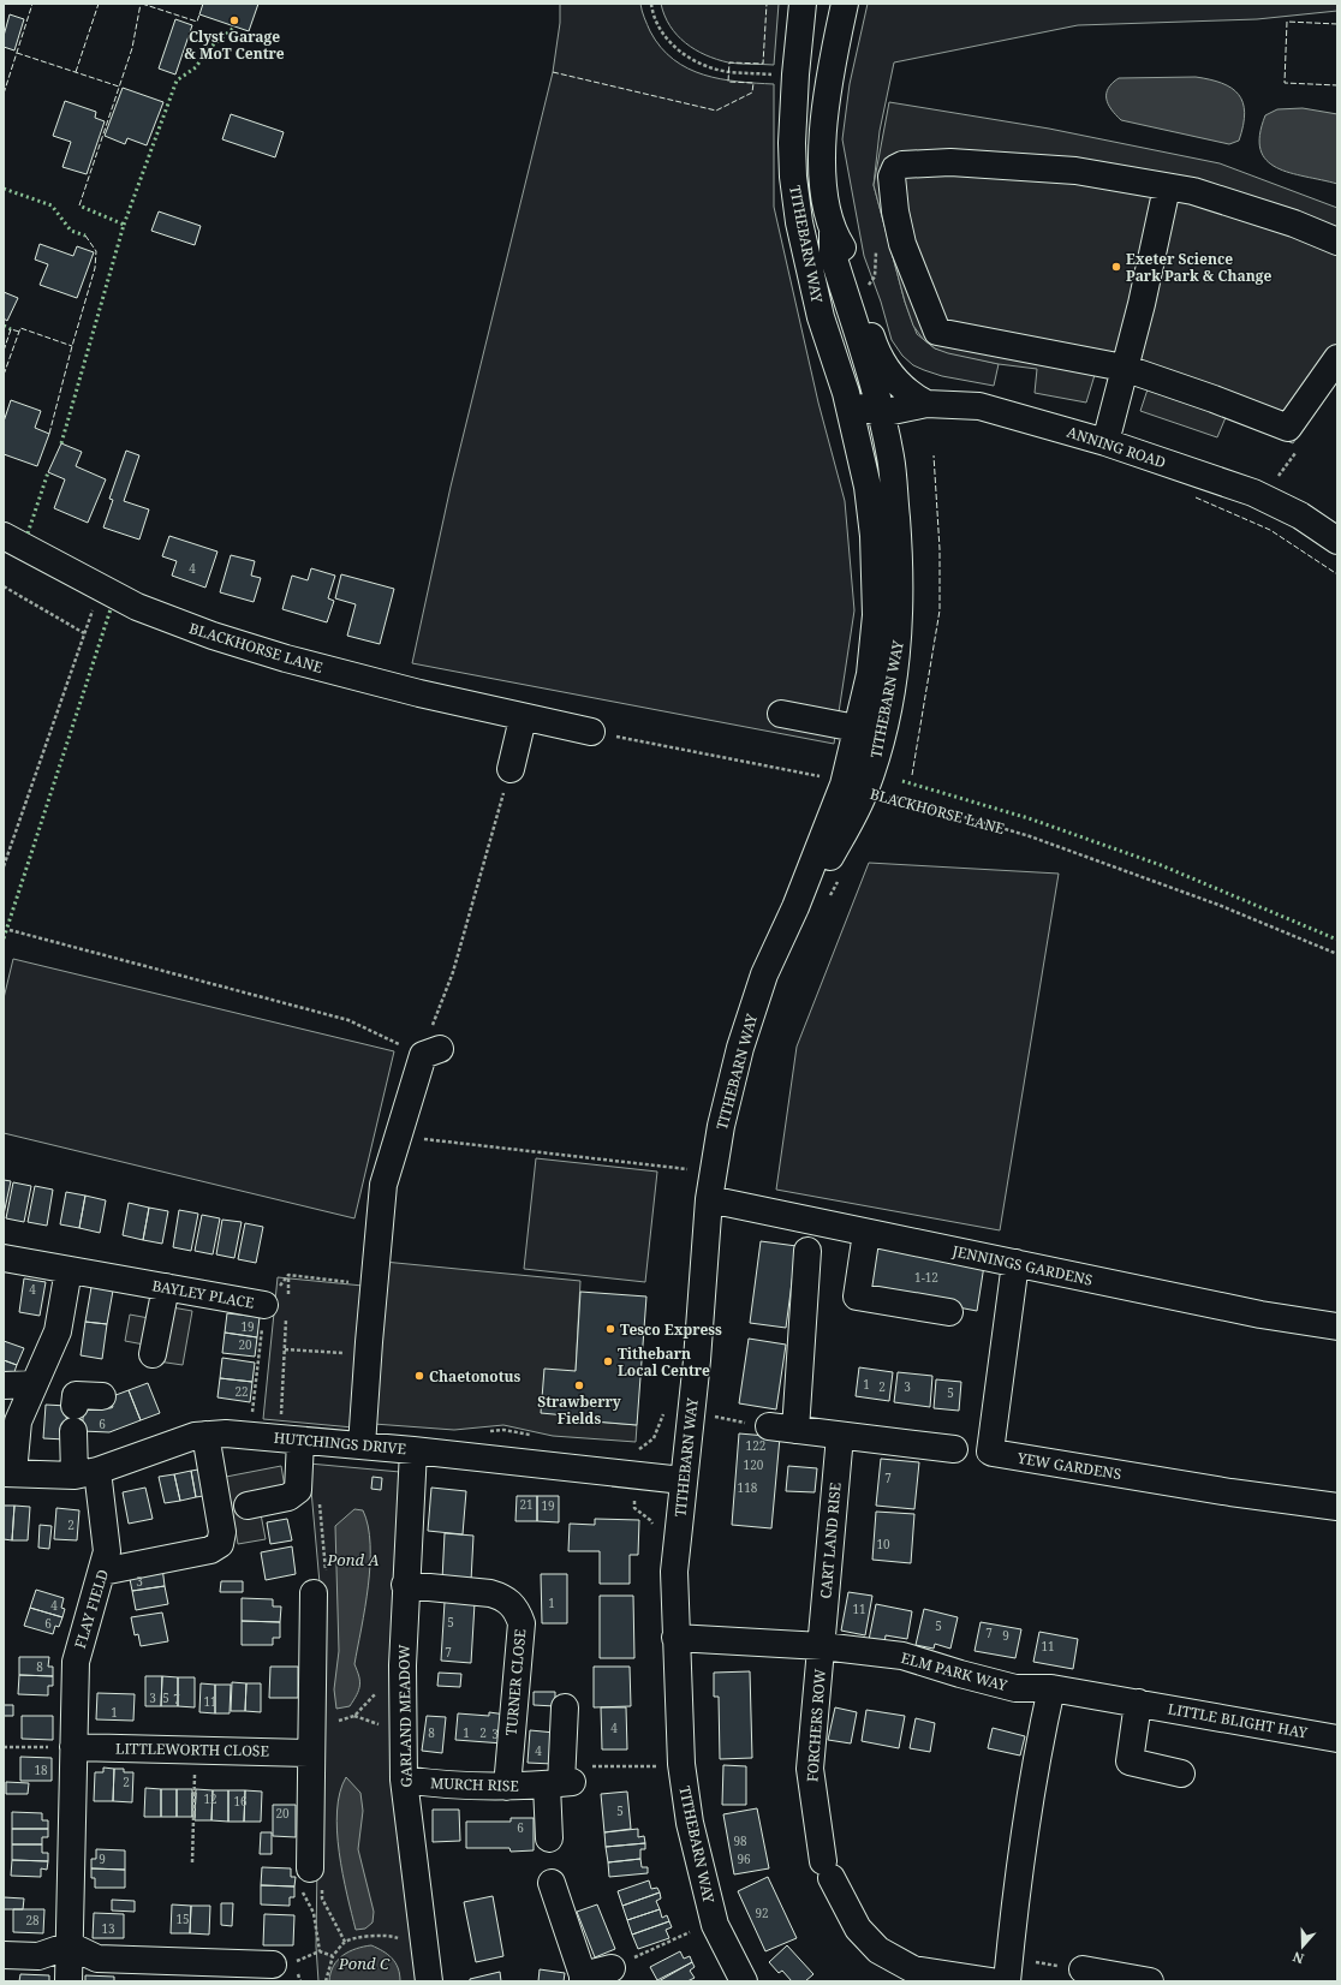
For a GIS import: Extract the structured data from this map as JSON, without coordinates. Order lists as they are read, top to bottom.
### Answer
{
  "streets": {
    "street": [
      "TITHEBARN WAY",
      "ANNING ROAD",
      "BLACKHORSE LANE",
      "JENNINGS GARDENS",
      "BAYLEY PLACE",
      "HUTCHINGS DRIVE",
      "YEW GARDENS",
      "CART LAND RISE",
      "FLAY FIELD",
      "ELM PARK WAY",
      "TURNER CLOSE",
      "GARLAND MEADOW",
      "LITTLE BLIGHT HAY",
      "FORCHERS ROW",
      "LITTLEWORTH CLOSE",
      "MURCH RISE"
    ]
  },
  "crossings": [
    ["TITHEBARN WAY", "ANNING ROAD"],
    ["TITHEBARN WAY", "BLACKHORSE LANE"],
    ["TITHEBARN WAY", "JENNINGS GARDENS"],
    ["TITHEBARN WAY", "HUTCHINGS DRIVE"],
    ["TITHEBARN WAY", "ELM PARK WAY"],
    ["JENNINGS GARDENS", "YEW GARDENS"],
    ["BAYLEY PLACE", "HUTCHINGS DRIVE"],
    ["HUTCHINGS DRIVE", "FLAY FIELD"],
    ["HUTCHINGS DRIVE", "GARLAND MEADOW"],
    ["CART LAND RISE", "ELM PARK WAY"],
    ["CART LAND RISE", "FORCHERS ROW"],
    ["FLAY FIELD", "LITTLEWORTH CLOSE"],
    ["ELM PARK WAY", "LITTLE BLIGHT HAY"],
    ["ELM PARK WAY", "FORCHERS ROW"],
    ["TURNER CLOSE", "GARLAND MEADOW"],
    ["TURNER CLOSE", "MURCH RISE"],
    ["GARLAND MEADOW", "MURCH RISE"]
  ],
  "water": ["Pond A", "Pond C"],
  "places": [
    "Clyst Garage & MoT Centre",
    "Exeter Science Park Park & Change",
    "Tesco Express",
    "Tithebarn Local Centre",
    "Chaetonotus",
    "Strawberry Fields"
  ],
  "house_numbers": [
    "4",
    "1-12",
    "4",
    "19",
    "20",
    "1",
    "2",
    "3",
    "22",
    "5",
    "6",
    "122",
    "120",
    "7",
    "118",
    "21",
    "19",
    "2",
    "10",
    "3",
    "1",
    "4",
    "11",
    "5",
    "6",
    "5",
    "7",
    "9",
    "11",
    "7",
    "8",
    "3",
    "5",
    "7",
    "11",
    "1",
    "4",
    "8",
    "1",
    "2",
    "3",
    "4",
    "18",
    "2",
    "12",
    "16",
    "5",
    "20",
    "6",
    "98",
    "9",
    "96",
    "92",
    "15",
    "28",
    "13"
  ],
  "north": "bottom"
}
